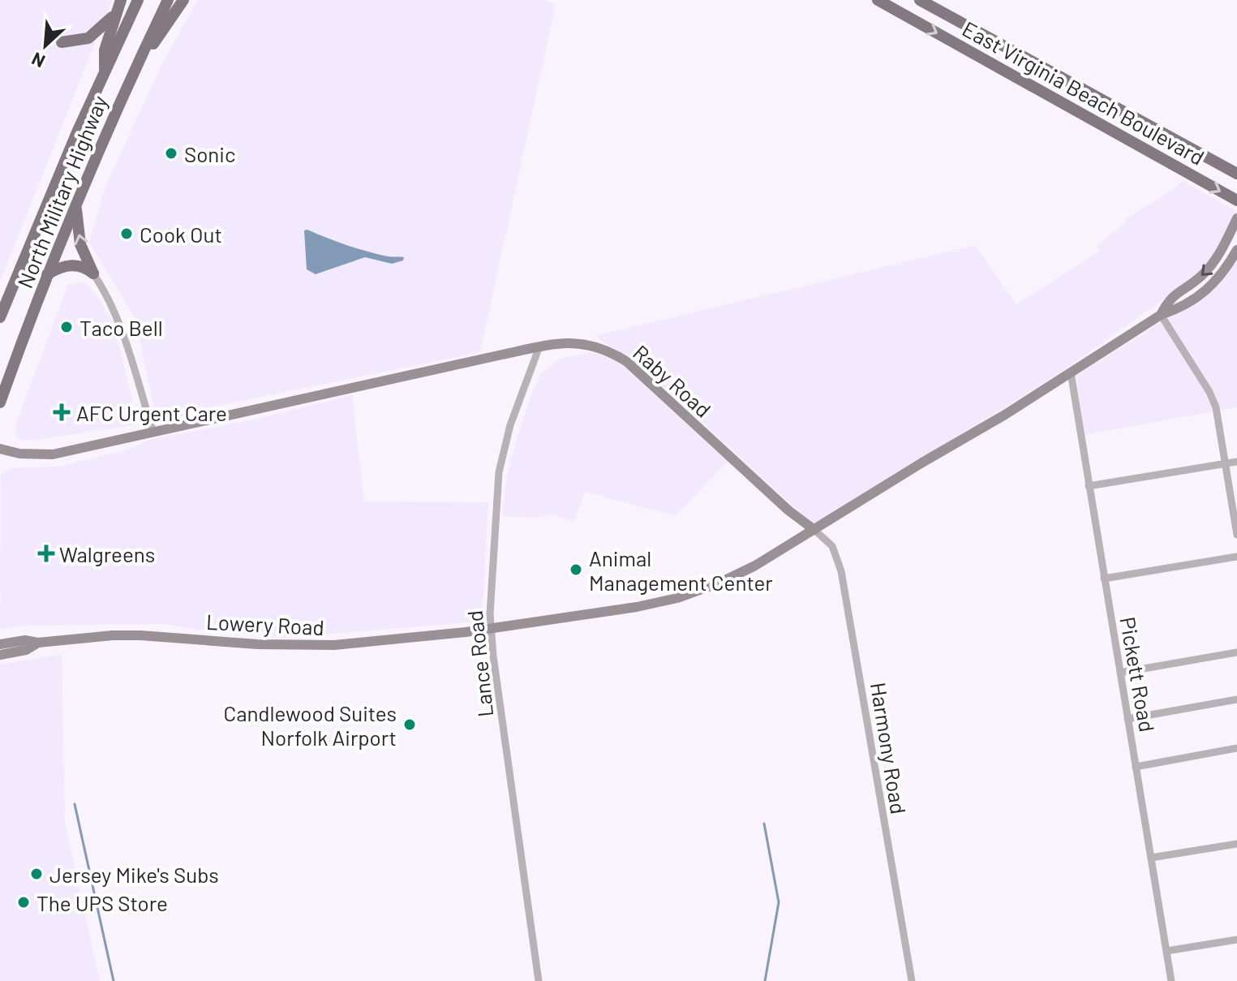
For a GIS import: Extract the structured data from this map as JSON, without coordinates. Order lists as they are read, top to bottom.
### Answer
{
  "streets": {
    "main road": ["East Virginia Beach Boulevard", "North Military Highway"],
    "street": [
      "Raby Road",
      "Lowery Road",
      "Lance Road",
      "Pickett Road",
      "Harmony Road"
    ]
  },
  "crossings": [
    ["Raby Road", "Lowery Road"],
    ["Raby Road", "Lance Road"],
    ["Raby Road", "Harmony Road"],
    ["Lowery Road", "Lance Road"],
    ["Lowery Road", "Harmony Road"]
  ],
  "places": {
    "other": [
      "Sonic",
      "Cook Out",
      "Taco Bell",
      "Animal Management Center",
      "Candlewood Suites Norfolk Airport",
      "Jersey Mike's Subs",
      "The UPS Store"
    ],
    "health": ["AFC Urgent Care", "Walgreens"]
  },
  "north": "bottom left"
}
